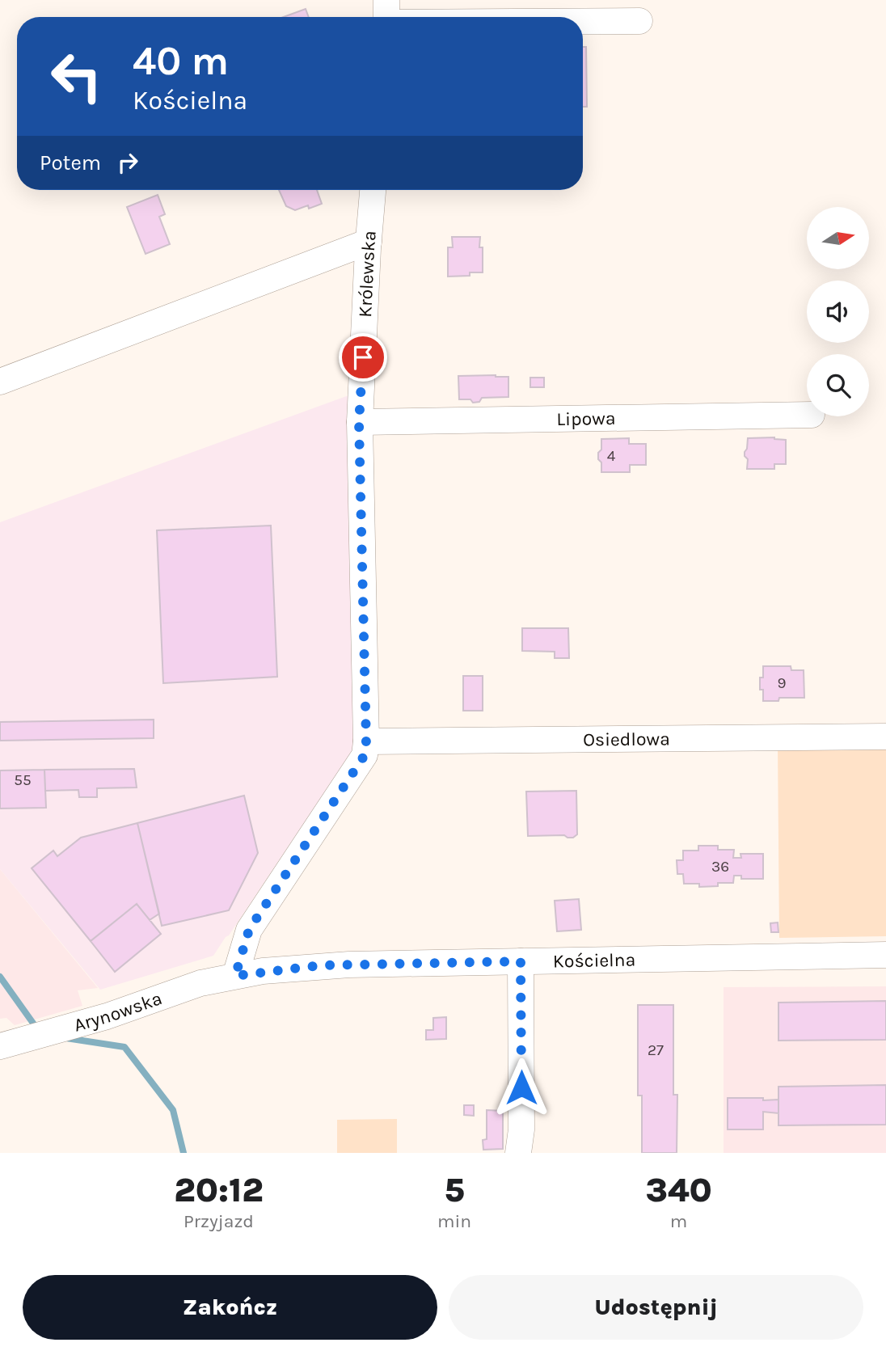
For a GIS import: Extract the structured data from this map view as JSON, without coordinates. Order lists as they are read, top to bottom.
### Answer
{
  "streets": {
    "street": [
      "Królewska",
      "Lipowa",
      "Osiedlowa",
      "Kościelna",
      "Arynowska"
    ]
  },
  "crossings": [
    ["Królewska", "Lipowa"],
    ["Królewska", "Osiedlowa"],
    ["Królewska", "Kościelna"],
    ["Królewska", "Arynowska"],
    ["Kościelna", "Arynowska"]
  ],
  "house_numbers": [
    "4",
    "9",
    "55",
    "36",
    "27"
  ],
  "north": "right",
  "page": {
    "turn": ["40 m", "Kościelna"],
    "then": "Potem",
    "eta": [
      "20:12",
      "Przyjazd",
      "5",
      "min",
      "340",
      "m"
    ],
    "buttons": ["Zakończ", "Udostępnij"]
  }
}
